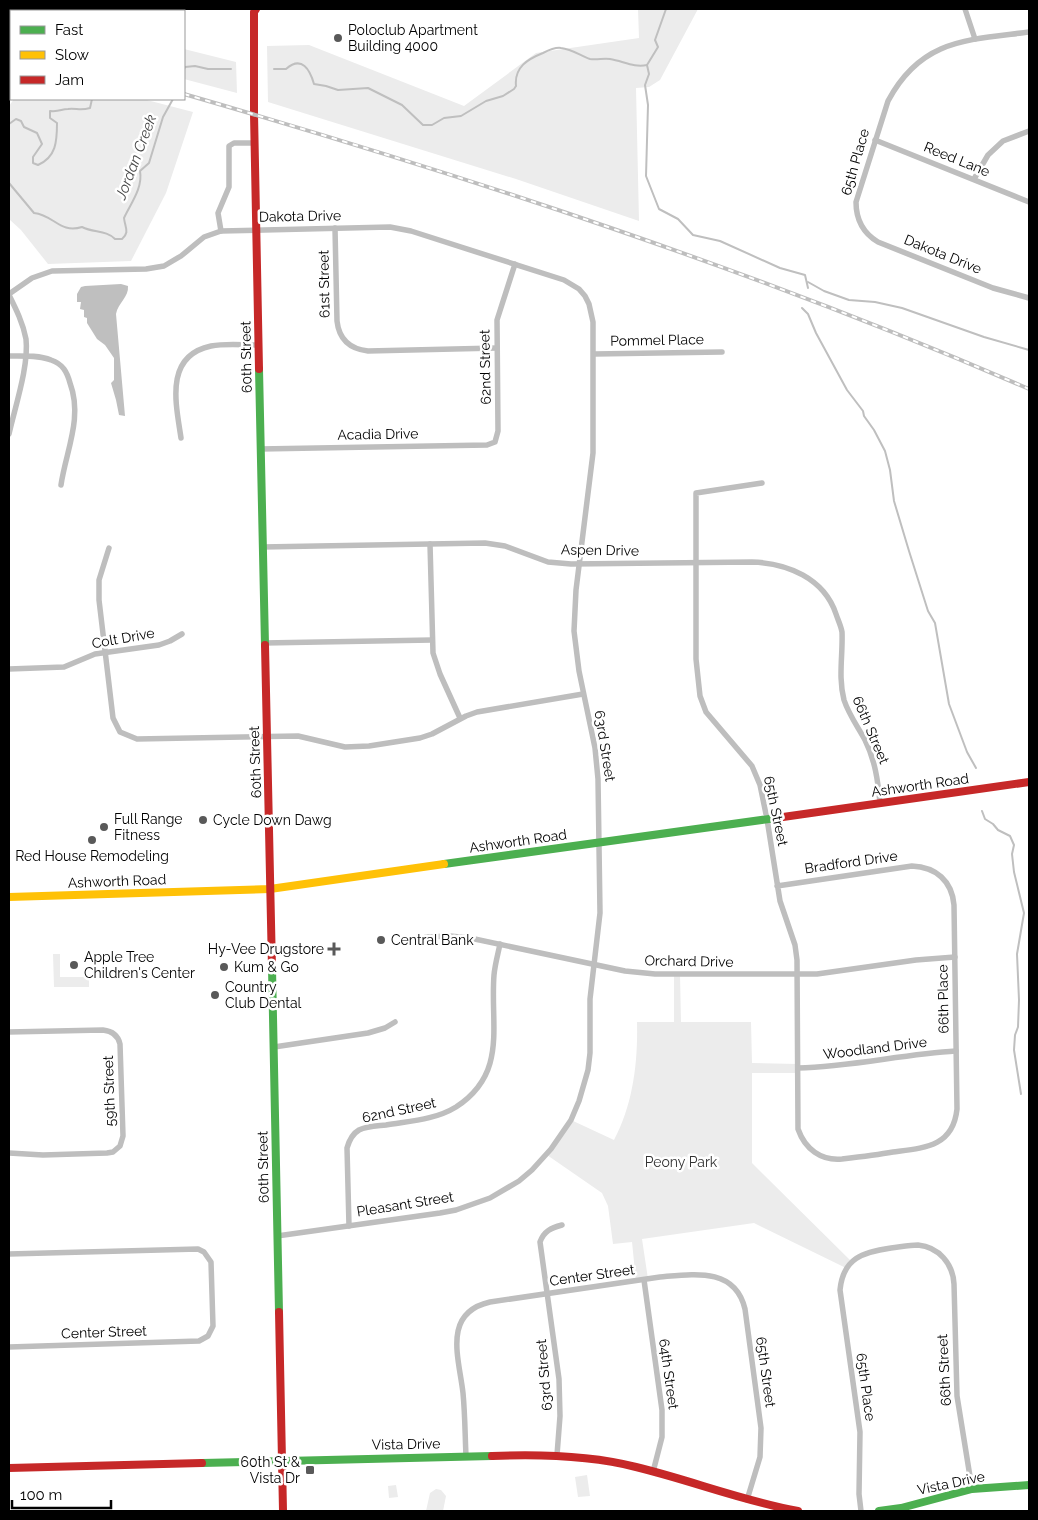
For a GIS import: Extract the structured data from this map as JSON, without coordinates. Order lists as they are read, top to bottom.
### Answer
{
  "streets": {
    "main road": ["60th Street", "Ashworth Road", "Vista Drive"],
    "street": [
      "Reed Lane",
      "65th Place",
      "Dakota Drive",
      "61st Street",
      "Pommel Place",
      "62nd Street",
      "Acadia Drive",
      "Aspen Drive",
      "Colt Drive",
      "66th Street",
      "63rd Street",
      "65th Street",
      "Bradford Drive",
      "Orchard Drive",
      "66th Place",
      "Woodland Drive",
      "59th Street",
      "Pleasant Street",
      "Center Street",
      "64th Street"
    ]
  },
  "crossings": [
    ["Reed Lane", "65th Place"],
    ["65th Place", "Dakota Drive"],
    ["65th Place", "66th Street"],
    ["Dakota Drive", "61st Street"],
    ["Dakota Drive", "60th Street"],
    ["Dakota Drive", "62nd Street"],
    ["Dakota Drive", "63rd Street"],
    ["61st Street", "62nd Street"],
    ["Pommel Place", "63rd Street"],
    ["60th Street", "Acadia Drive"],
    ["60th Street", "Aspen Drive"],
    ["60th Street", "Ashworth Road"],
    ["60th Street", "Pleasant Street"],
    ["60th Street", "Vista Drive"],
    ["62nd Street", "Acadia Drive"],
    ["62nd Street", "Orchard Drive"],
    ["62nd Street", "Pleasant Street"],
    ["Aspen Drive", "66th Street"],
    ["Aspen Drive", "63rd Street"],
    ["Aspen Drive", "65th Street"],
    ["66th Street", "Ashworth Road"],
    ["66th Street", "Vista Drive"],
    ["63rd Street", "Ashworth Road"],
    ["63rd Street", "Orchard Drive"],
    ["63rd Street", "Pleasant Street"],
    ["63rd Street", "Center Street"],
    ["63rd Street", "Vista Drive"],
    ["Ashworth Road", "65th Street"],
    ["65th Street", "Bradford Drive"],
    ["65th Street", "Orchard Drive"],
    ["65th Street", "66th Place"],
    ["65th Street", "Woodland Drive"],
    ["65th Street", "Center Street"],
    ["65th Street", "Vista Drive"],
    ["Bradford Drive", "66th Place"],
    ["Orchard Drive", "66th Place"],
    ["66th Place", "Woodland Drive"],
    ["Center Street", "64th Street"],
    ["Center Street", "Vista Drive"],
    ["64th Street", "Vista Drive"]
  ],
  "water": ["Jordan Creek"],
  "parks": ["Peony Park"],
  "places": {
    "other": [
      "Poloclub Apartment Building 4000",
      "Cycle Down Dawg",
      "Full Range Fitness",
      "Red House Remodeling",
      "Central Bank",
      "Apple Tree Children's Center",
      "Kum & Go",
      "Country Club Dental"
    ],
    "health": ["Hy-Vee Drugstore"],
    "transit": ["60th St & Vista Dr"]
  },
  "legend": ["Fast", "Slow", "Jam"],
  "scale_bar": "100 m"
}
